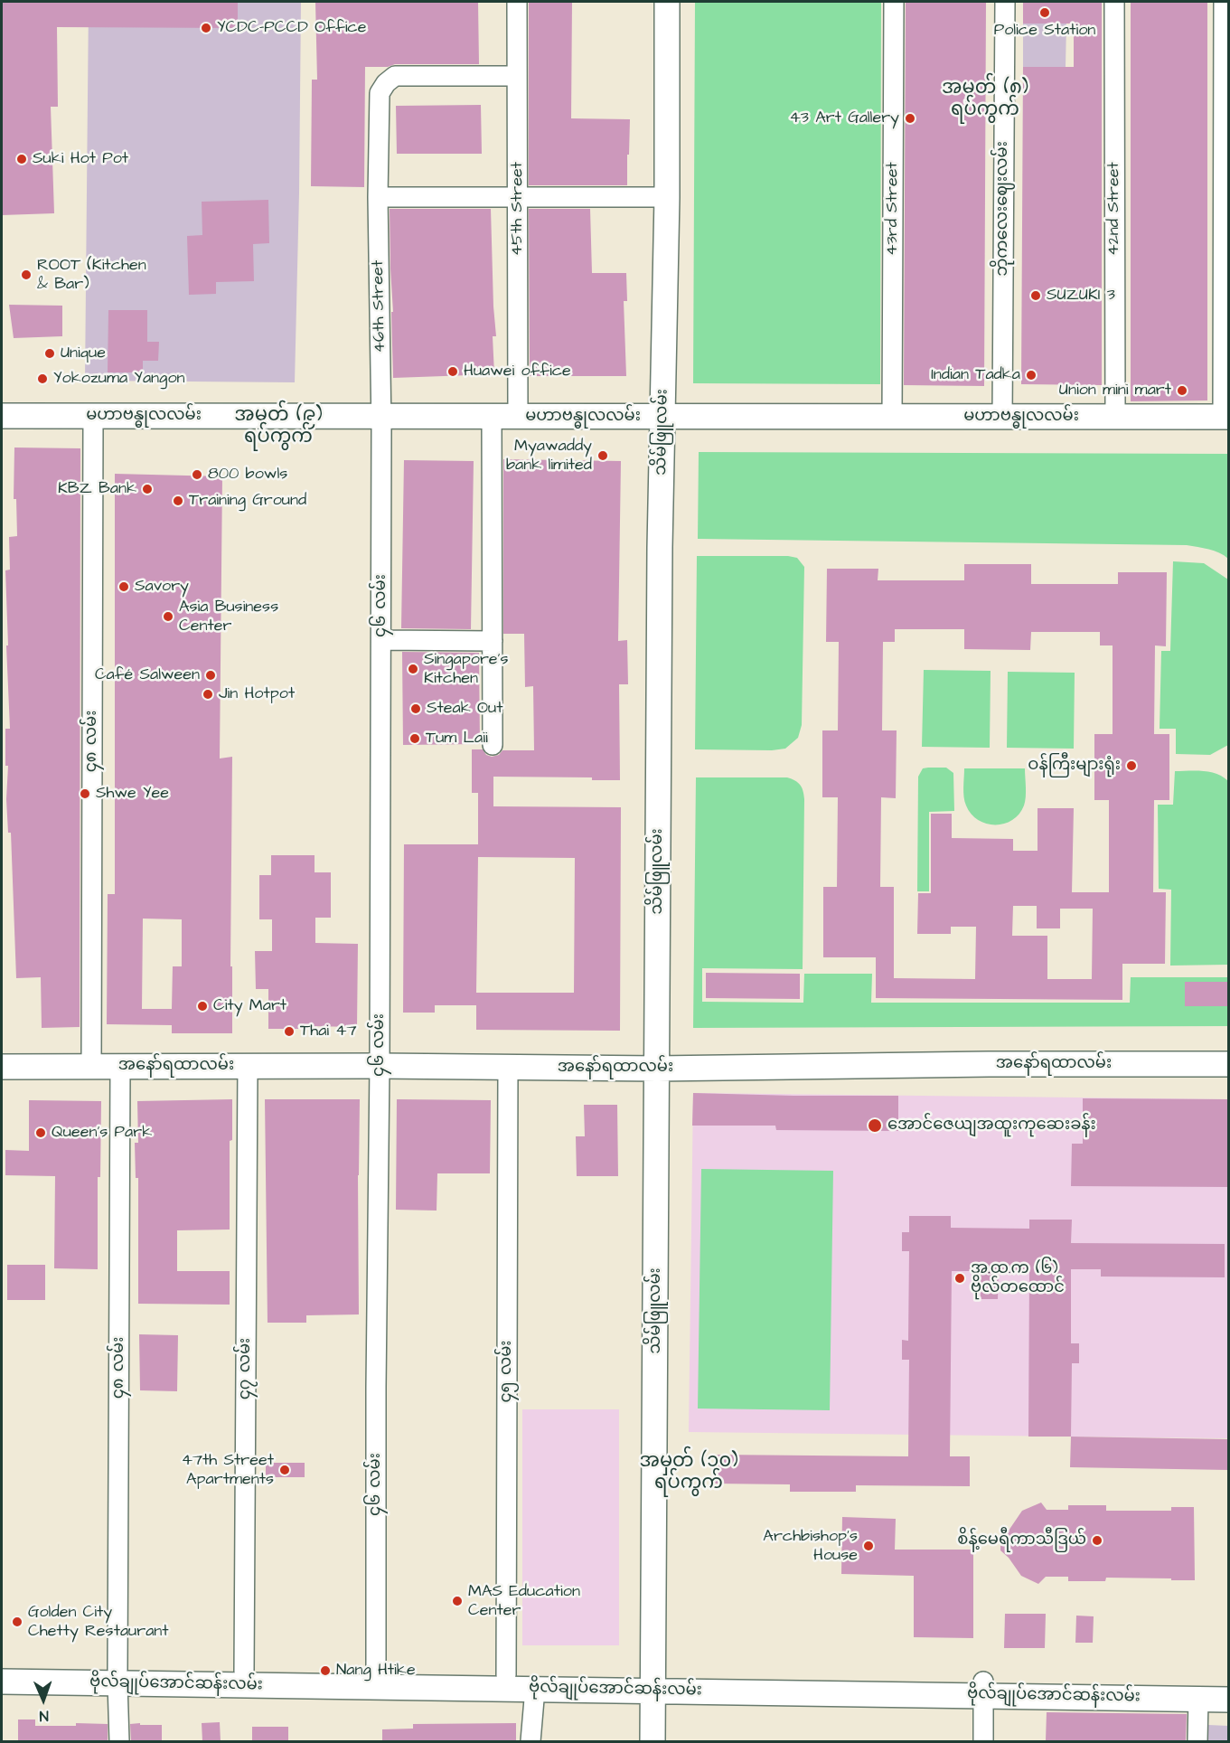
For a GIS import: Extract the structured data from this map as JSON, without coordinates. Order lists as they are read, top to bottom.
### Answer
{
  "streets": {
    "main road": [
      "မဟာဗန္ဓုလလမ်း",
      "သိမ်ဖြူလမ်း",
      "အနော်ရထာလမ်း",
      "ဗိုလ်ချုပ်အောင်ဆန်းလမ်း"
    ],
    "street": [
      "45th Street",
      "43rd Street",
      "ဘိုကလေးဈေးလမ်း",
      "42nd Street",
      "46th Street",
      "၄၆ လမ်း",
      "၄၈ လမ်း",
      "၄၇ လမ်း",
      "၄၅ လမ်း"
    ]
  },
  "crossings": [
    ["45th Street", "46th Street"],
    ["45th Street", "မဟာဗန္ဓုလလမ်း"],
    ["43rd Street", "မဟာဗန္ဓုလလမ်း"],
    ["ဘိုကလေးဈေးလမ်း", "မဟာဗန္ဓုလလမ်း"],
    ["42nd Street", "မဟာဗန္ဓုလလမ်း"],
    ["46th Street", "မဟာဗန္ဓုလလမ်း"],
    ["46th Street", "၄၆ လမ်း"],
    ["မဟာဗန္ဓုလလမ်း", "သိမ်ဖြူလမ်း"],
    ["မဟာဗန္ဓုလလမ်း", "၄၆ လမ်း"],
    ["မဟာဗန္ဓုလလမ်း", "၄၈ လမ်း"],
    ["သိမ်ဖြူလမ်း", "အနော်ရထာလမ်း"],
    ["သိမ်ဖြူလမ်း", "ဗိုလ်ချုပ်အောင်ဆန်းလမ်း"],
    ["၄၆ လမ်း", "အနော်ရထာလမ်း"],
    ["၄၆ လမ်း", "ဗိုလ်ချုပ်အောင်ဆန်းလမ်း"],
    ["၄၈ လမ်း", "အနော်ရထာလမ်း"],
    ["၄၈ လမ်း", "ဗိုလ်ချုပ်အောင်ဆန်းလမ်း"],
    ["အနော်ရထာလမ်း", "၄၇ လမ်း"],
    ["အနော်ရထာလမ်း", "၄၅ လမ်း"],
    ["၄၇ လမ်း", "ဗိုလ်ချုပ်အောင်ဆန်းလမ်း"],
    ["၄၅ လမ်း", "ဗိုလ်ချုပ်အောင်ဆန်းလမ်း"]
  ],
  "districts": ["အမှတ် (၈) ရပ်ကွက်", "အမှတ် (၉) ရပ်ကွက်", "အမှတ် (၁၀) ရပ်ကွက်"],
  "places": [
    "Police Station",
    "YCDC-PCCD Office",
    "43 Art Gallery",
    "Suki Hot Pot",
    "ROOT (Kitchen & Bar)",
    "SUZUKI 3",
    "Unique",
    "Huawei office",
    "Indian Tadka",
    "Yokozuma Yangon",
    "Union mini mart",
    "Myawaddy bank limited",
    "800 bowls",
    "KBZ Bank",
    "Training Ground",
    "Savory",
    "Asia Business Center",
    "Singapore's Kitchen",
    "Café Salween",
    "Jin Hotpot",
    "Steak Out",
    "Tum Laii",
    "ဝန်ကြီးများရုံး",
    "Shwe Yee",
    "City Mart",
    "Thai 47",
    "အောင်ဇေယျအထူးကုဆေးခန်း",
    "Queen's Park",
    "အ.ထ.က (၆) ဗိုလ်တထောင်",
    "47th Street Apartments",
    "စိန့်မေရီကာသီဒြယ်",
    "Archbishop’s House",
    "MAS Education Center",
    "Golden City Chetty Restaurant",
    "Nang Htike"
  ],
  "north": "bottom"
}
